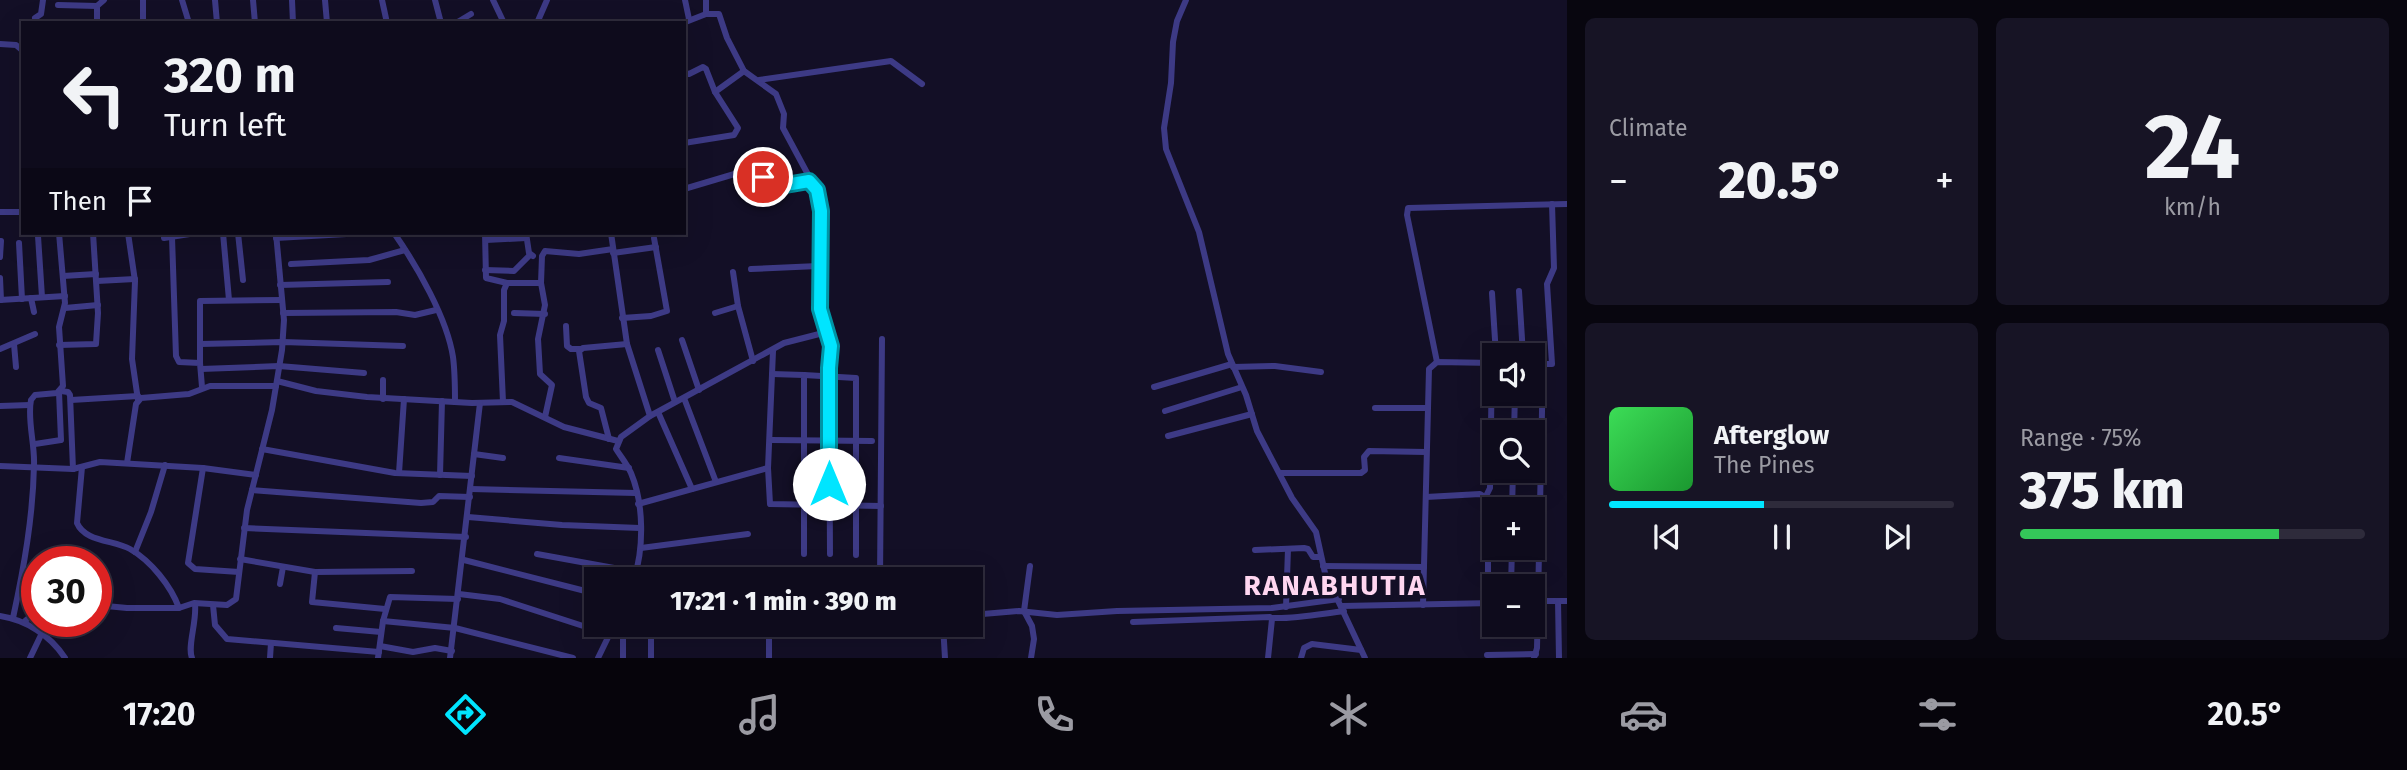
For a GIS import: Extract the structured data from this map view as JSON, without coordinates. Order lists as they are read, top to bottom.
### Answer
{
  "districts": ["RANABHUTIA"],
  "page": {
    "tile": [
      "Climate",
      ["24", "km/h"],
      ["Range · 75%", "375 km"]
    ],
    "turn": ["320 m", "Turn left"],
    "heat": ["−", "20.5°", "+"],
    "then": "Then",
    "map_buttons": ["+", "−"],
    "song": ["Afterglow", "The Pines"],
    "limit": "30",
    "trip": "17:21 · 1 min · 390 m",
    "tabs": ["17:20", "20.5°"]
  }
}
